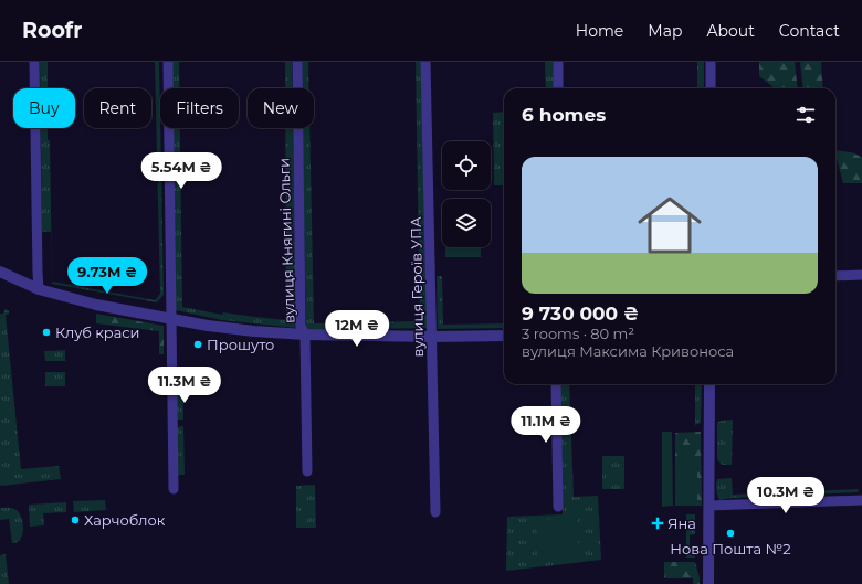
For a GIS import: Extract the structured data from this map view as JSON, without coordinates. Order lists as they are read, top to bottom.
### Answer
{
  "streets": {
    "street": ["вулиця Княгині Ольги", "вулиця Героїв УПА"]
  },
  "places": {
    "other": [
      "Клуб краси",
      "Прошуто",
      "Харчоблок",
      "Нова Пошта №2"
    ],
    "health": ["Яна"]
  },
  "page": {
    "header": "Roofr",
    "nav": [
      "Home",
      "Map",
      "About",
      "Contact"
    ],
    "chip": [
      "Buy",
      "Rent",
      "Filters",
      "New"
    ],
    "heading": "6 homes",
    "list": [
      {
        "name": "9 730 000 ₴",
        "note": "3 rooms · 80 m² · вулиця Максима Кривоноса"
      }
    ],
    "price": [
      "5.54M ₴",
      "9.73M ₴",
      "12M ₴",
      "11.3M ₴",
      "11.1M ₴",
      "10.3M ₴"
    ]
  }
}
